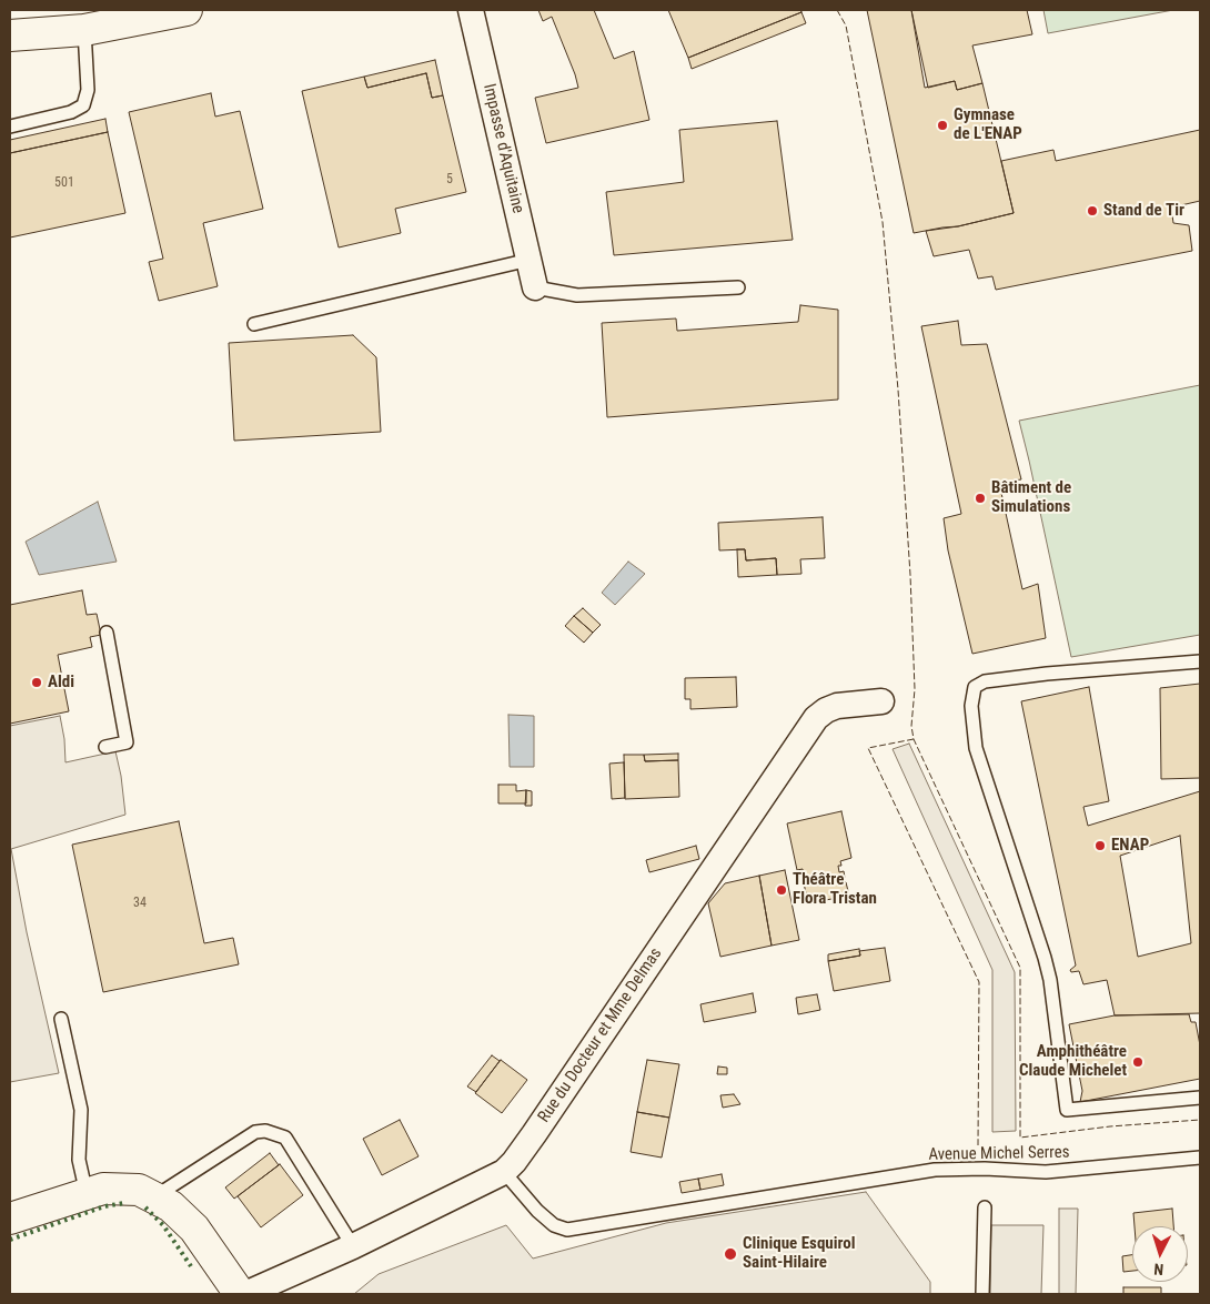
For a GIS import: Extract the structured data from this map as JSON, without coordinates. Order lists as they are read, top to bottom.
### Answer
{
  "streets": {
    "street": ["Impasse d'Aquitaine", "Rue du Docteur et Mme Delmas"],
    "lane": ["Avenue Michel Serres"]
  },
  "crossings": [
    ["Rue du Docteur et Mme Delmas", "Avenue Michel Serres"]
  ],
  "places": [
    "Gymnase de L'ENAP",
    "Stand de Tir",
    "Bâtiment de Simulations",
    "Aldi",
    "ENAP",
    "Théâtre Flora Tristan",
    "Amphithéâtre Claude Michelet",
    "Clinique Esquirol Saint-Hilaire"
  ],
  "house_numbers": ["5", "501", "34"],
  "north": "bottom"
}
